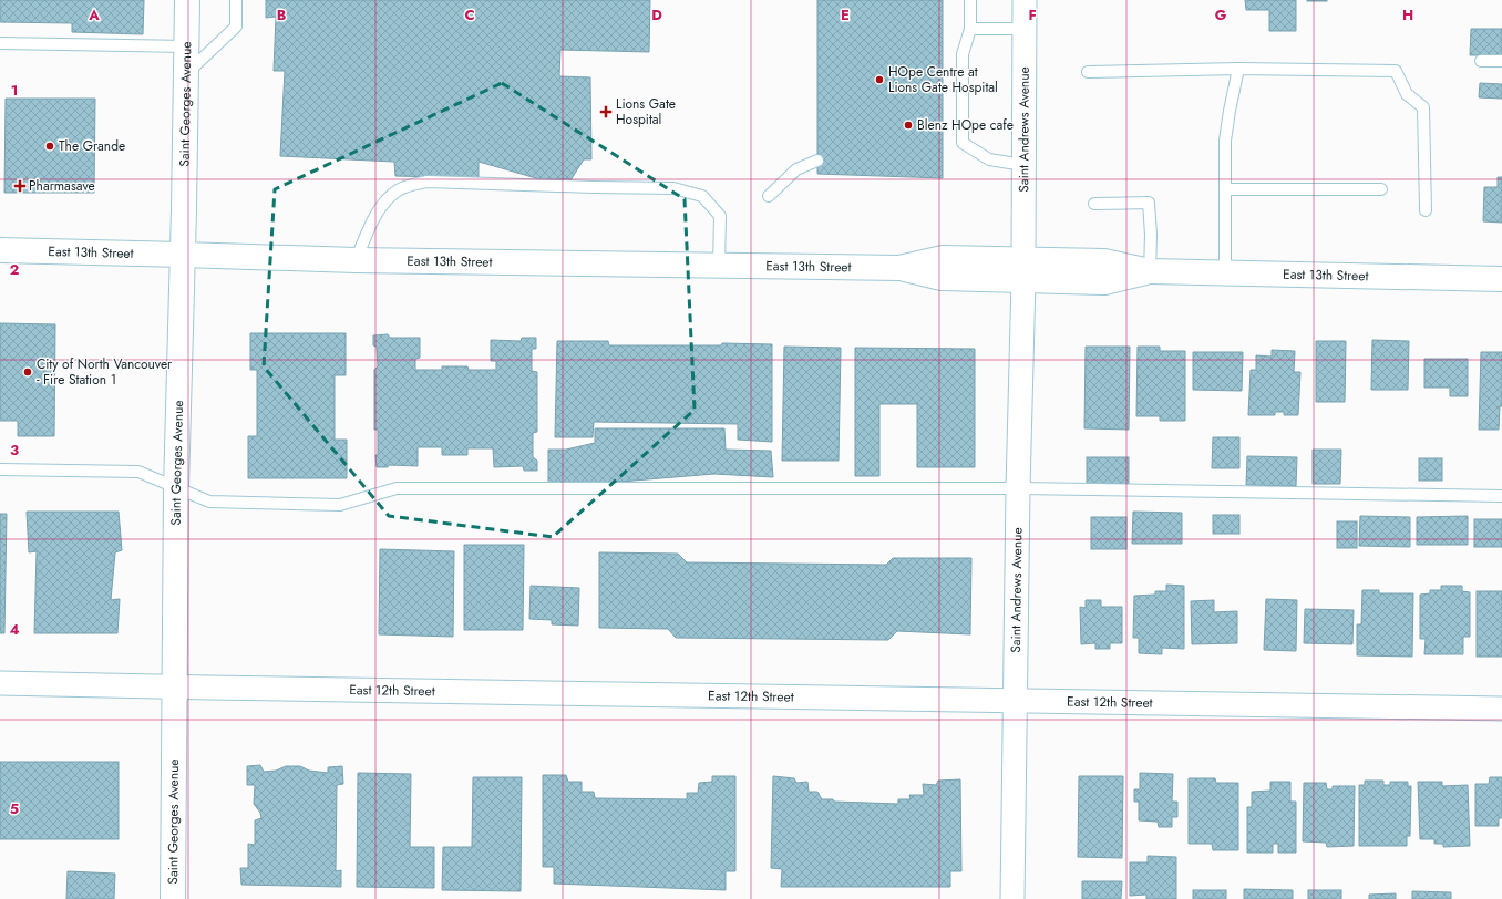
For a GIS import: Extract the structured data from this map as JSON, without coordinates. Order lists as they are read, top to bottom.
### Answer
{
  "streets": {
    "street": [
      "Saint Georges Avenue",
      "Saint Andrews Avenue",
      "East 13th Street",
      "East 12th Street"
    ]
  },
  "crossings": [
    ["Saint Georges Avenue", "East 13th Street"],
    ["Saint Georges Avenue", "East 12th Street"],
    ["Saint Andrews Avenue", "East 13th Street"],
    ["Saint Andrews Avenue", "East 12th Street"]
  ],
  "places": {
    "other": [
      "HOpe Centre at Lions Gate Hospital",
      "Blenz HOpe cafe",
      "The Grande",
      "City of North Vancouver - Fire Station 1"
    ],
    "health": ["Lions Gate Hospital", "Pharmasave"]
  },
  "grid": {
    "columns": [
      "A",
      "B",
      "C",
      "D",
      "E",
      "F",
      "G",
      "H"
    ],
    "rows": [
      "1",
      "2",
      "3",
      "4",
      "5"
    ]
  }
}
